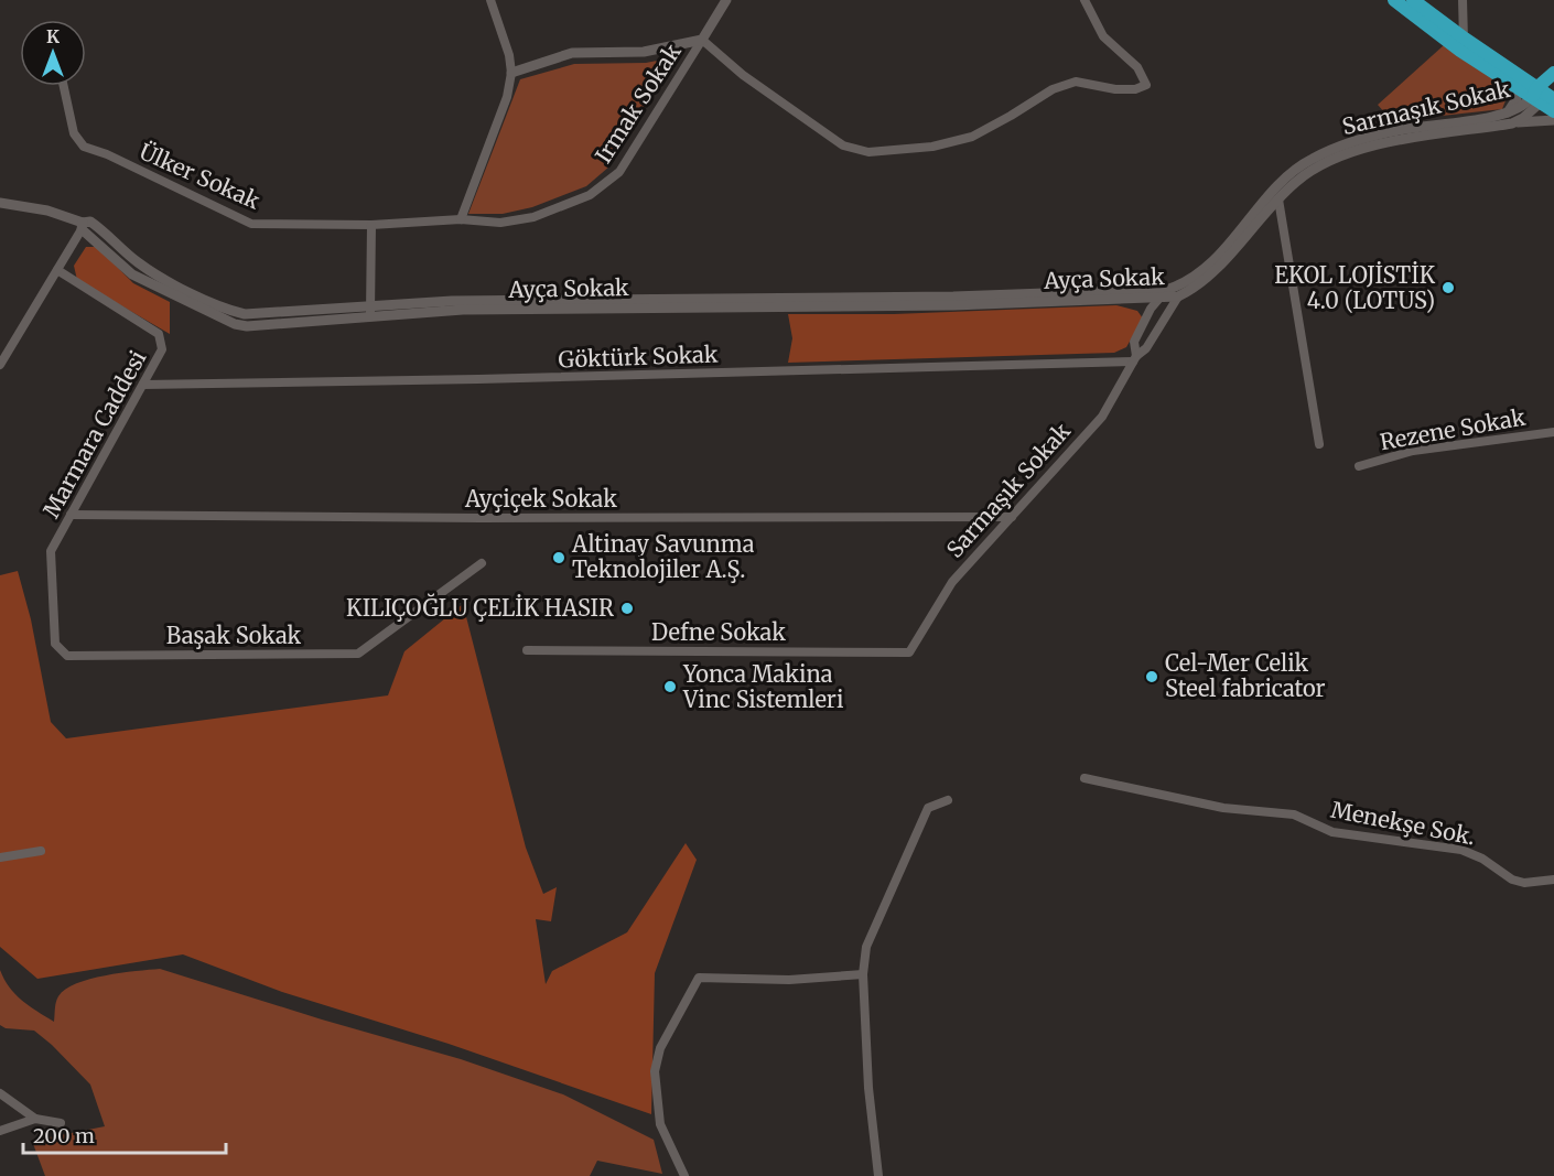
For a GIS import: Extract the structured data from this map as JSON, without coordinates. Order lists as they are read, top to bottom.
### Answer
{
  "streets": {
    "street": [
      "Irmak Sokak",
      "Sarmaşık Sokak",
      "Ülker Sokak",
      "Ayça Sokak",
      "Göktürk Sokak",
      "Rezene Sokak",
      "Marmara Caddesi",
      "Ayçiçek Sokak",
      "Defne Sokak",
      "Başak Sokak",
      "Menekşe Sok."
    ]
  },
  "crossings": [
    ["Irmak Sokak", "Ülker Sokak"],
    ["Sarmaşık Sokak", "Ayça Sokak"],
    ["Sarmaşık Sokak", "Göktürk Sokak"],
    ["Sarmaşık Sokak", "Ayçiçek Sokak"],
    ["Sarmaşık Sokak", "Defne Sokak"],
    ["Göktürk Sokak", "Marmara Caddesi"],
    ["Marmara Caddesi", "Ayçiçek Sokak"],
    ["Marmara Caddesi", "Başak Sokak"]
  ],
  "places": [
    "EKOL LOJİSTİK 4.0 (LOTUS)",
    "Altinay Savunma Teknolojiler A.Ş.",
    "KILIÇOĞLU ÇELİK HASIR",
    "Cel-Mer Celik Steel fabricator",
    "Yonca Makina Vinc Sistemleri"
  ],
  "scale_bar": "200 m",
  "north": "top"
}
